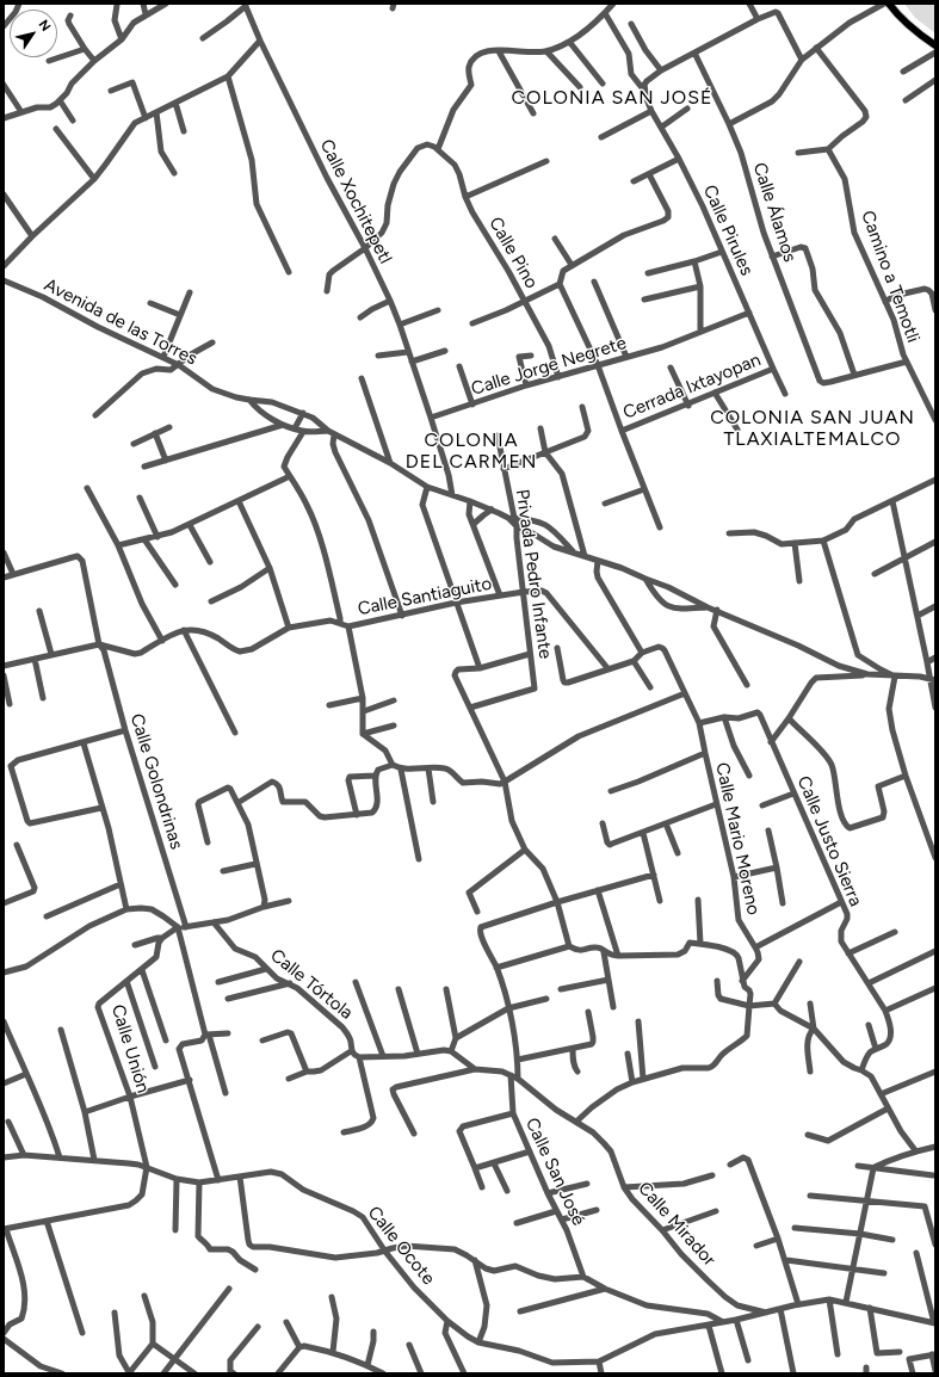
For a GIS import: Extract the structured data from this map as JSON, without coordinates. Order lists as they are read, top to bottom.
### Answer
{
  "streets": {
    "street": [
      "Calle Xochitepetl",
      "Calle Álamos",
      "Calle Pirules",
      "Calle Pino",
      "Camino a Temotli",
      "Avenida de las Torres",
      "Calle Jorge Negrete",
      "Cerrada Ixtayopan",
      "Privada Pedro Infante",
      "Calle Santiaguito",
      "Calle Golondrinas",
      "Calle Mario Moreno",
      "Calle Justo Sierra",
      "Calle Tórtola",
      "Calle Unión",
      "Calle San José",
      "Calle Mirador",
      "Calle Ocote"
    ]
  },
  "crossings": [
    ["Calle Xochitepetl", "Calle Jorge Negrete"],
    ["Calle Pirules", "Calle Jorge Negrete"],
    ["Calle Pirules", "Cerrada Ixtayopan"],
    ["Calle Pino", "Calle Jorge Negrete"],
    ["Avenida de las Torres", "Privada Pedro Infante"],
    ["Privada Pedro Infante", "Calle Santiaguito"],
    ["Calle Unión", "Calle Ocote"],
    ["Calle San José", "Calle Mirador"],
    ["Calle Mirador", "Calle Ocote"]
  ],
  "districts": ["COLONIA SAN JOSÉ", "COLONIA SAN JUAN TLAXIALTEMALCO", "COLONIA DEL CARMEN"],
  "north": "top right"
}
